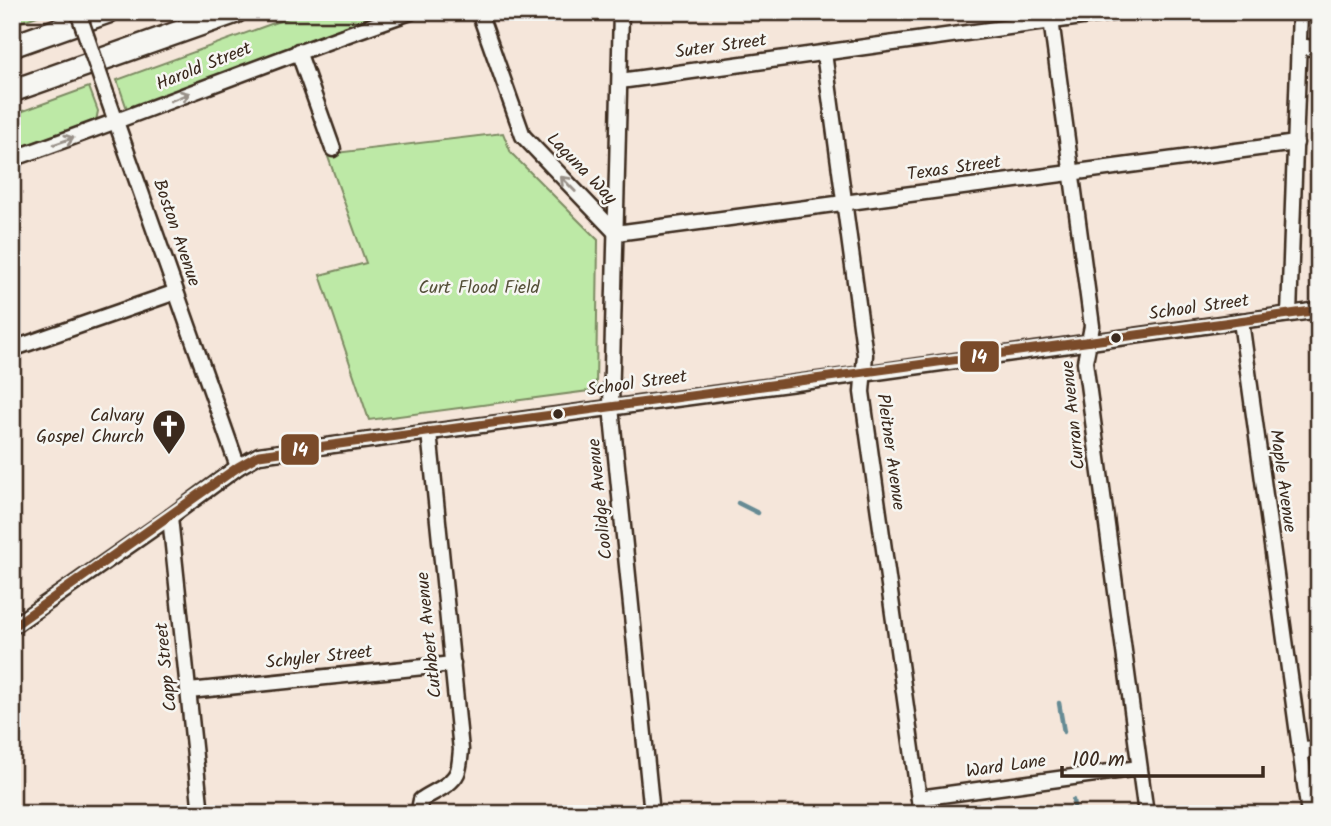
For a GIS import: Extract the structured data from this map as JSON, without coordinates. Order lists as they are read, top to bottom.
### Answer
{
  "streets": {
    "street": [
      "Suter Street",
      "Harold Street",
      "Laguna Way",
      "Texas Street",
      "Boston Avenue",
      "School Street",
      "Curran Avenue",
      "Pleitner Avenue",
      "Maple Avenue",
      "Coolidge Avenue",
      "Cuthbert Avenue",
      "Schyler Street",
      "Capp Street",
      "Ward Lane"
    ]
  },
  "crossings": [
    ["Suter Street", "Curran Avenue"],
    ["Suter Street", "Pleitner Avenue"],
    ["Suter Street", "Coolidge Avenue"],
    ["Harold Street", "Boston Avenue"],
    ["Laguna Way", "Texas Street"],
    ["Laguna Way", "Coolidge Avenue"],
    ["Texas Street", "Curran Avenue"],
    ["Texas Street", "Pleitner Avenue"],
    ["Texas Street", "Coolidge Avenue"],
    ["Boston Avenue", "School Street"],
    ["School Street", "Curran Avenue"],
    ["School Street", "Pleitner Avenue"],
    ["School Street", "Maple Avenue"],
    ["School Street", "Coolidge Avenue"],
    ["School Street", "Cuthbert Avenue"],
    ["School Street", "Capp Street"],
    ["Curran Avenue", "Ward Lane"],
    ["Pleitner Avenue", "Ward Lane"],
    ["Cuthbert Avenue", "Schyler Street"],
    ["Schyler Street", "Capp Street"]
  ],
  "one_way": ["Harold Street", "Laguna Way"],
  "parks": ["Curt Flood Field"],
  "places": {
    "church": ["Calvary Gospel Church"]
  },
  "lines": ["transit line 14"],
  "scale_bar": "100 m"
}
